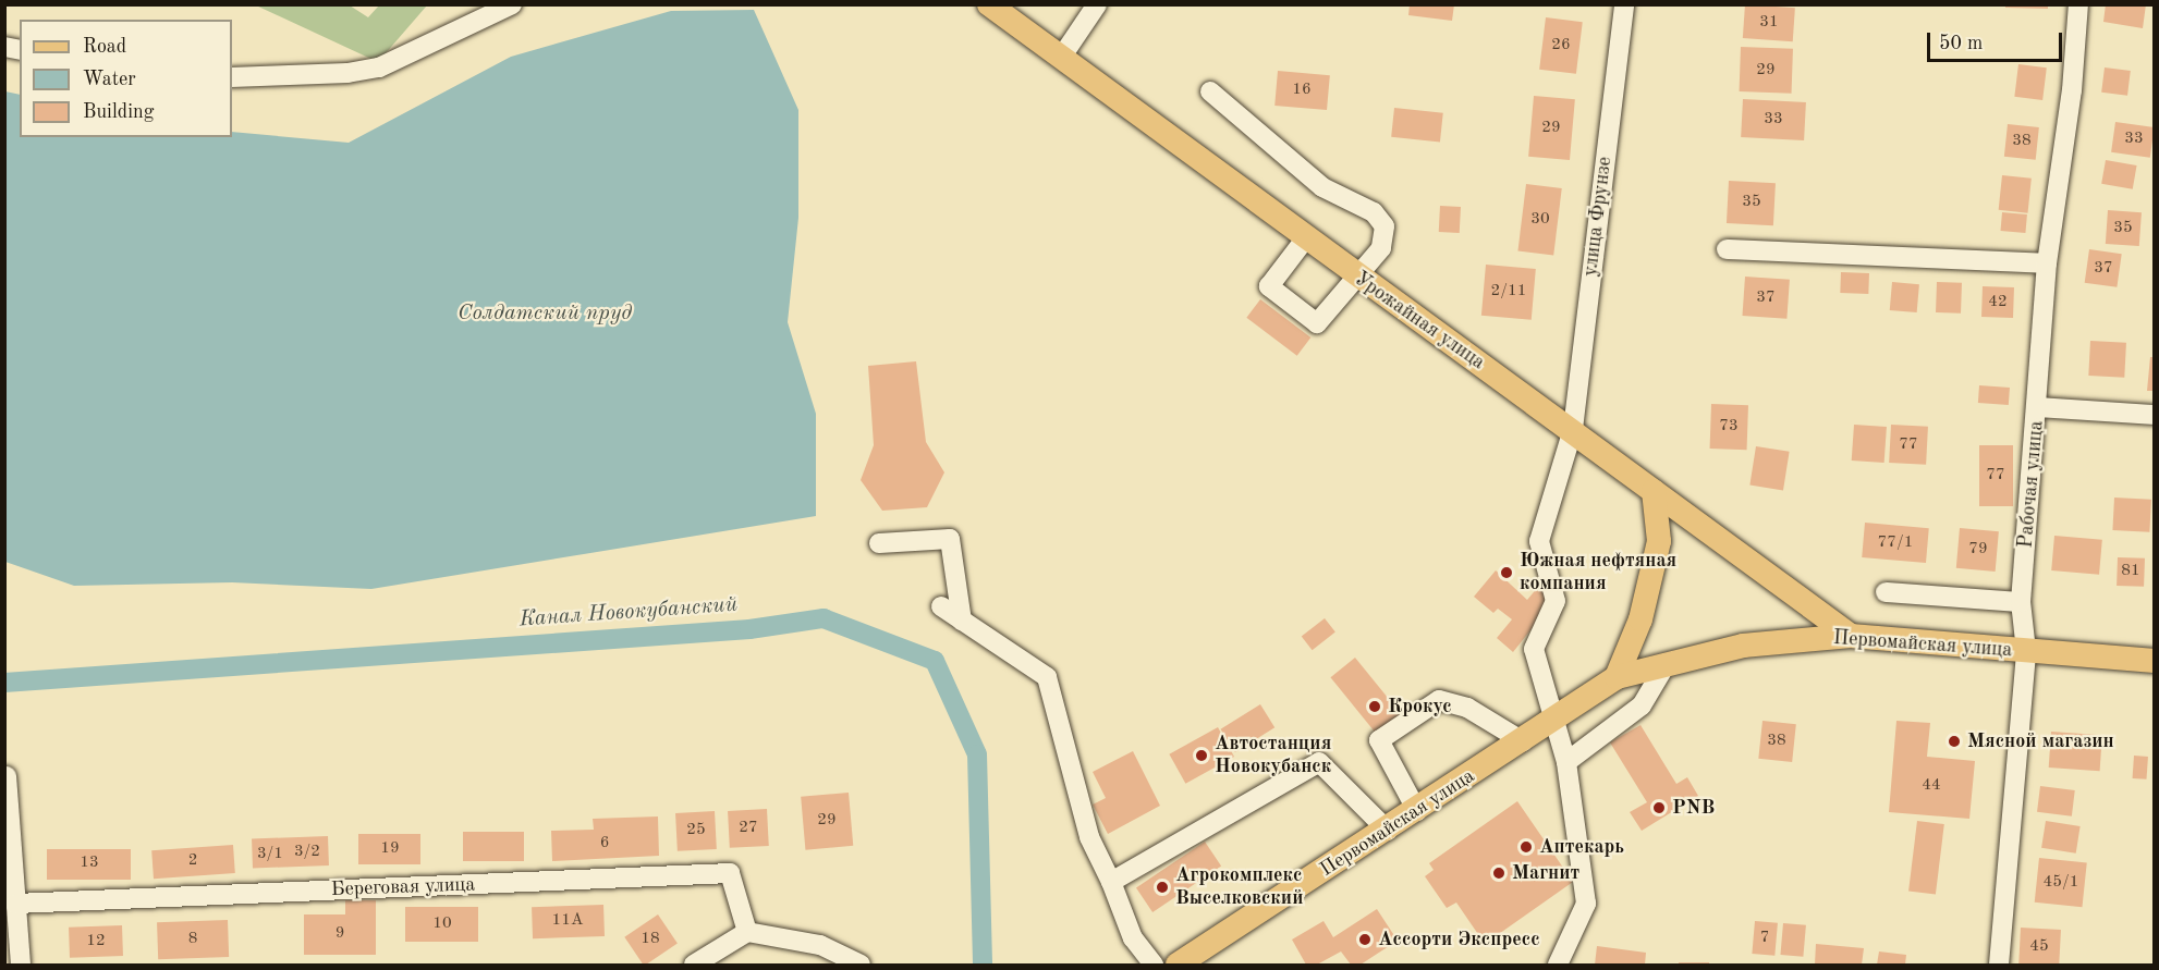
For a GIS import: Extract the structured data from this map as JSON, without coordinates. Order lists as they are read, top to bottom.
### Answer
{
  "streets": {
    "main road": ["Урожайная улица", "Первомайская улица"],
    "street": ["улица Фрунзе", "Рабочая улица", "Береговая улица"]
  },
  "crossings": [
    ["улица Фрунзе", "Урожайная улица"],
    ["улица Фрунзе", "Первомайская улица"],
    ["Урожайная улица", "Первомайская улица"],
    ["Рабочая улица", "Первомайская улица"]
  ],
  "water": ["Солдатский пруд", "Канал Новокубанский"],
  "places": [
    "Южная нефтяная компания",
    "Крокус",
    "Мясной магазин",
    "Автостанция Новокубанск",
    "PNB",
    "Аптекарь",
    "Магнит",
    "Агрокомплекс Выселковский",
    "Ассорти Экспресс"
  ],
  "house_numbers": [
    "31",
    "26",
    "29",
    "16",
    "33",
    "29",
    "33",
    "38",
    "35",
    "30",
    "35",
    "37",
    "2/11",
    "37",
    "42",
    "73",
    "77",
    "77",
    "77/1",
    "79",
    "81",
    "38",
    "44",
    "29",
    "27",
    "25",
    "6",
    "19",
    "3/2",
    "3/1",
    "2",
    "13",
    "45/1",
    "11А",
    "10",
    "9",
    "7",
    "8",
    "18",
    "12",
    "45"
  ],
  "legend": ["Road", "Water", "Building"],
  "scale_bar": "50 m"
}
